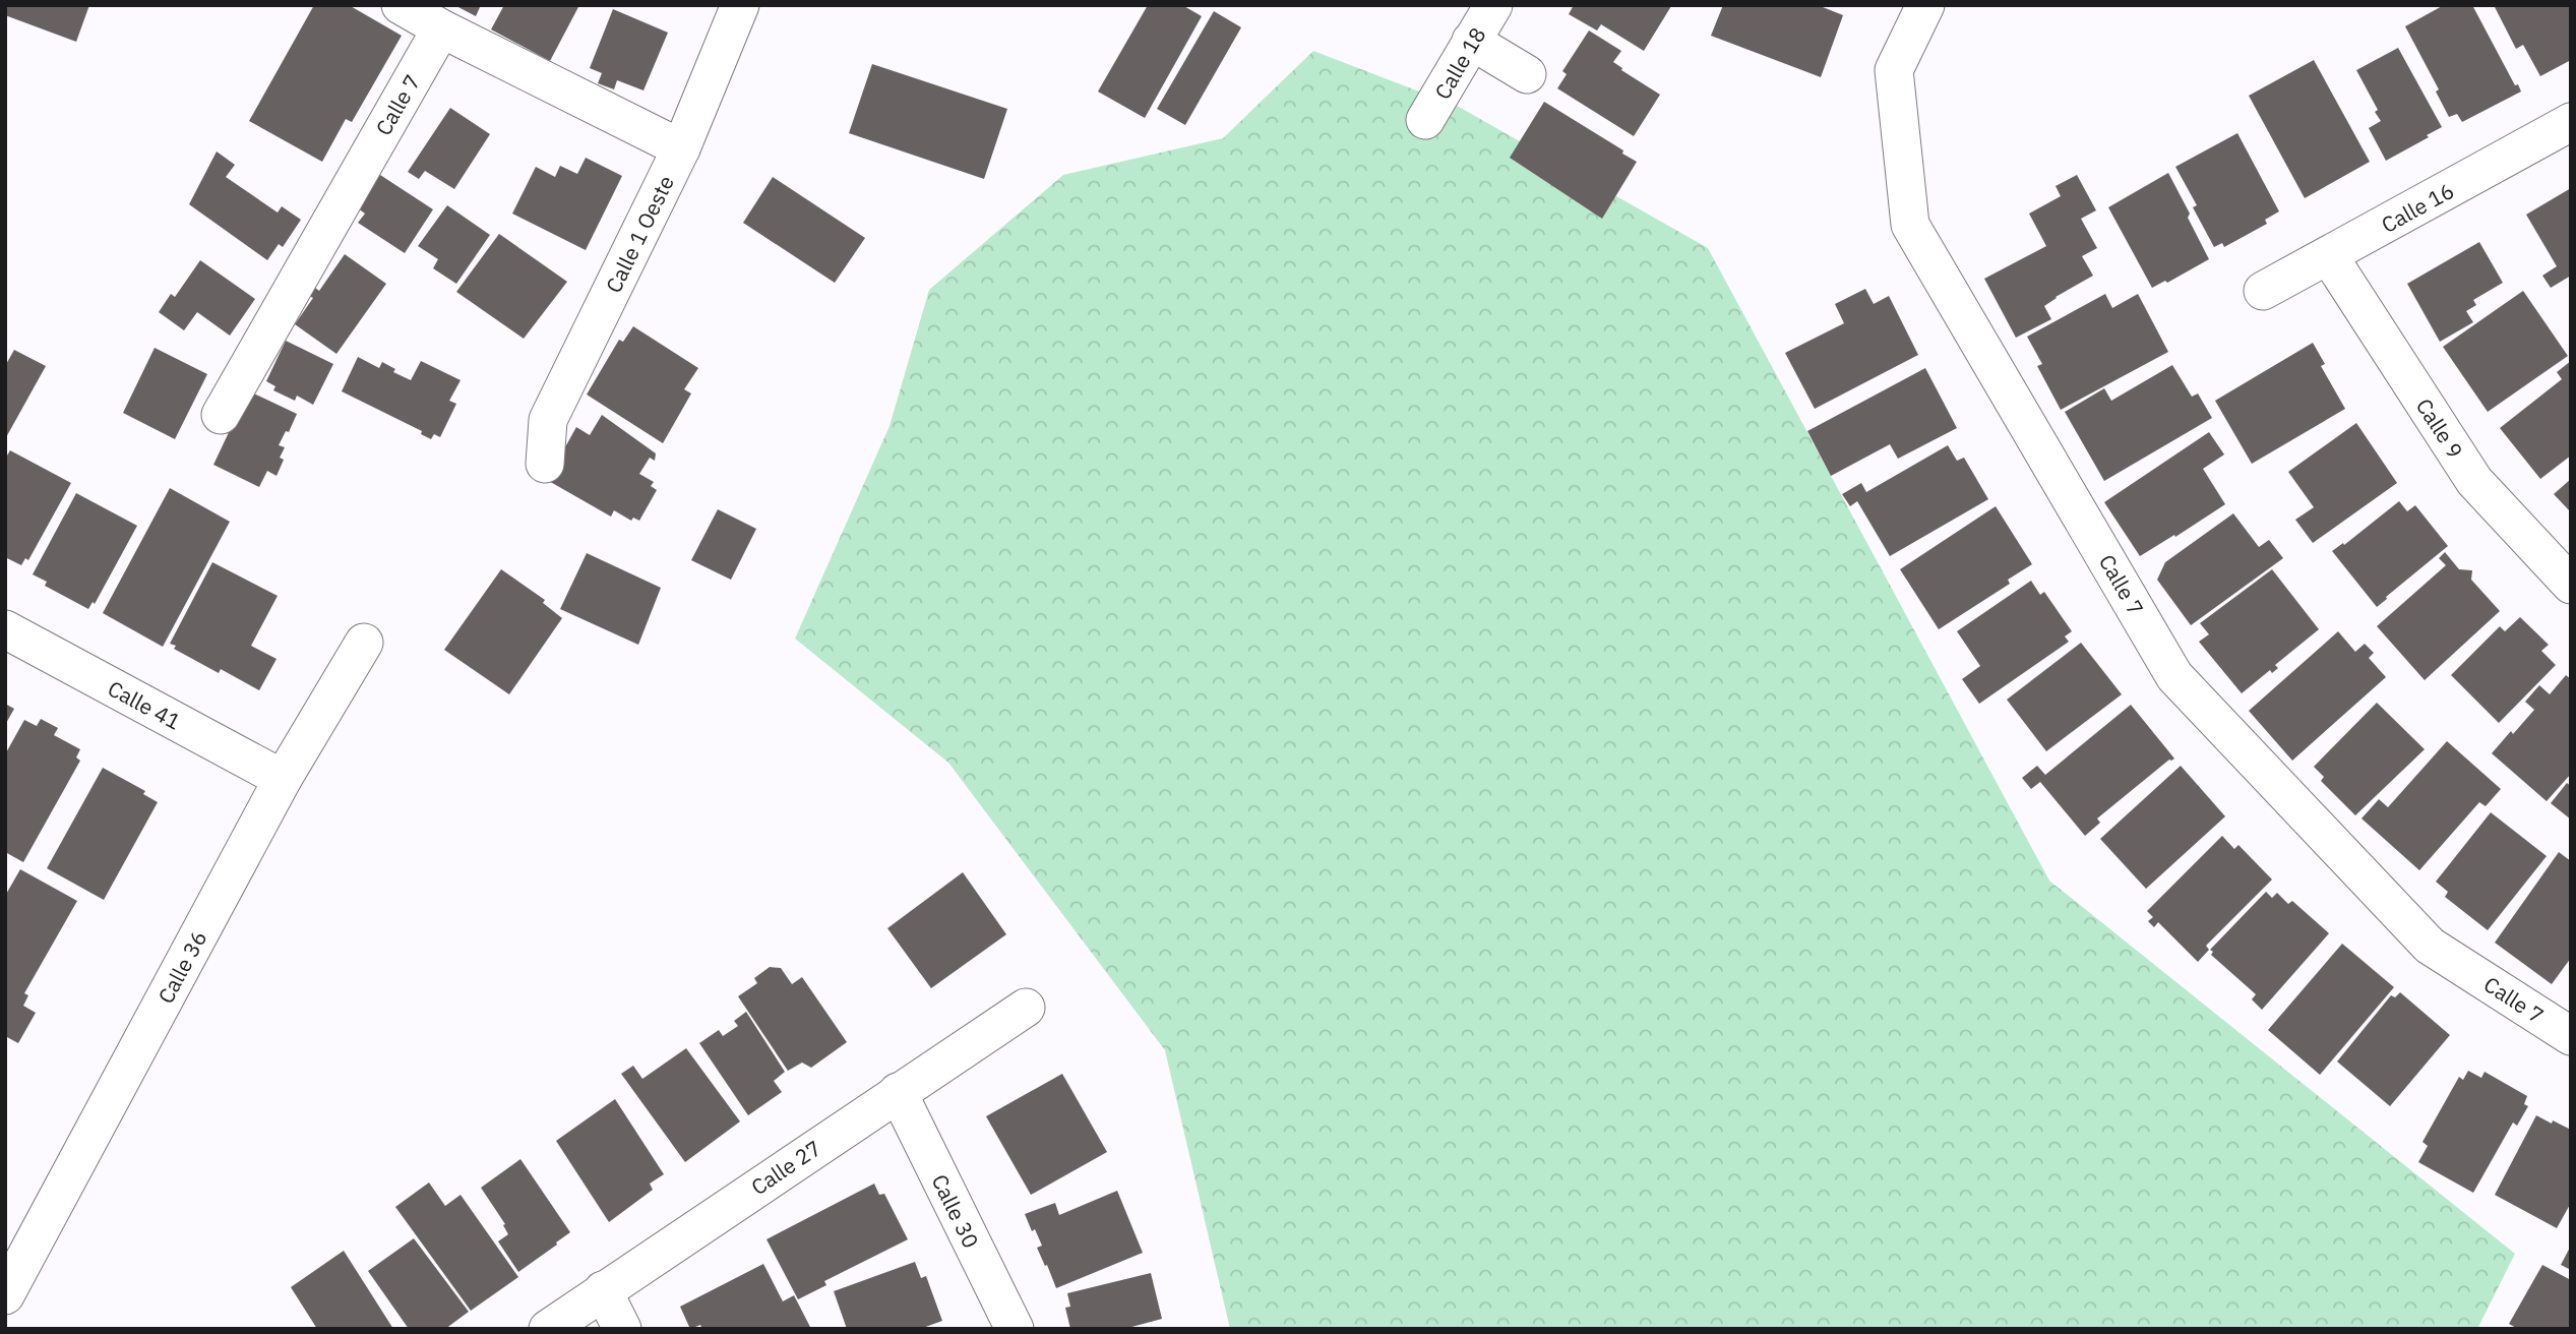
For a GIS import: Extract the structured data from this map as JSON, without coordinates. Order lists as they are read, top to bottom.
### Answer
{
  "streets": {
    "street": [
      "Calle 18",
      "Calle 7",
      "Calle 16",
      "Calle 1 Oeste",
      "Calle 9",
      "Calle 41",
      "Calle 36",
      "Calle 27",
      "Calle 30"
    ]
  },
  "crossings": [
    ["Calle 16", "Calle 9"],
    ["Calle 41", "Calle 36"],
    ["Calle 27", "Calle 30"]
  ]
}
